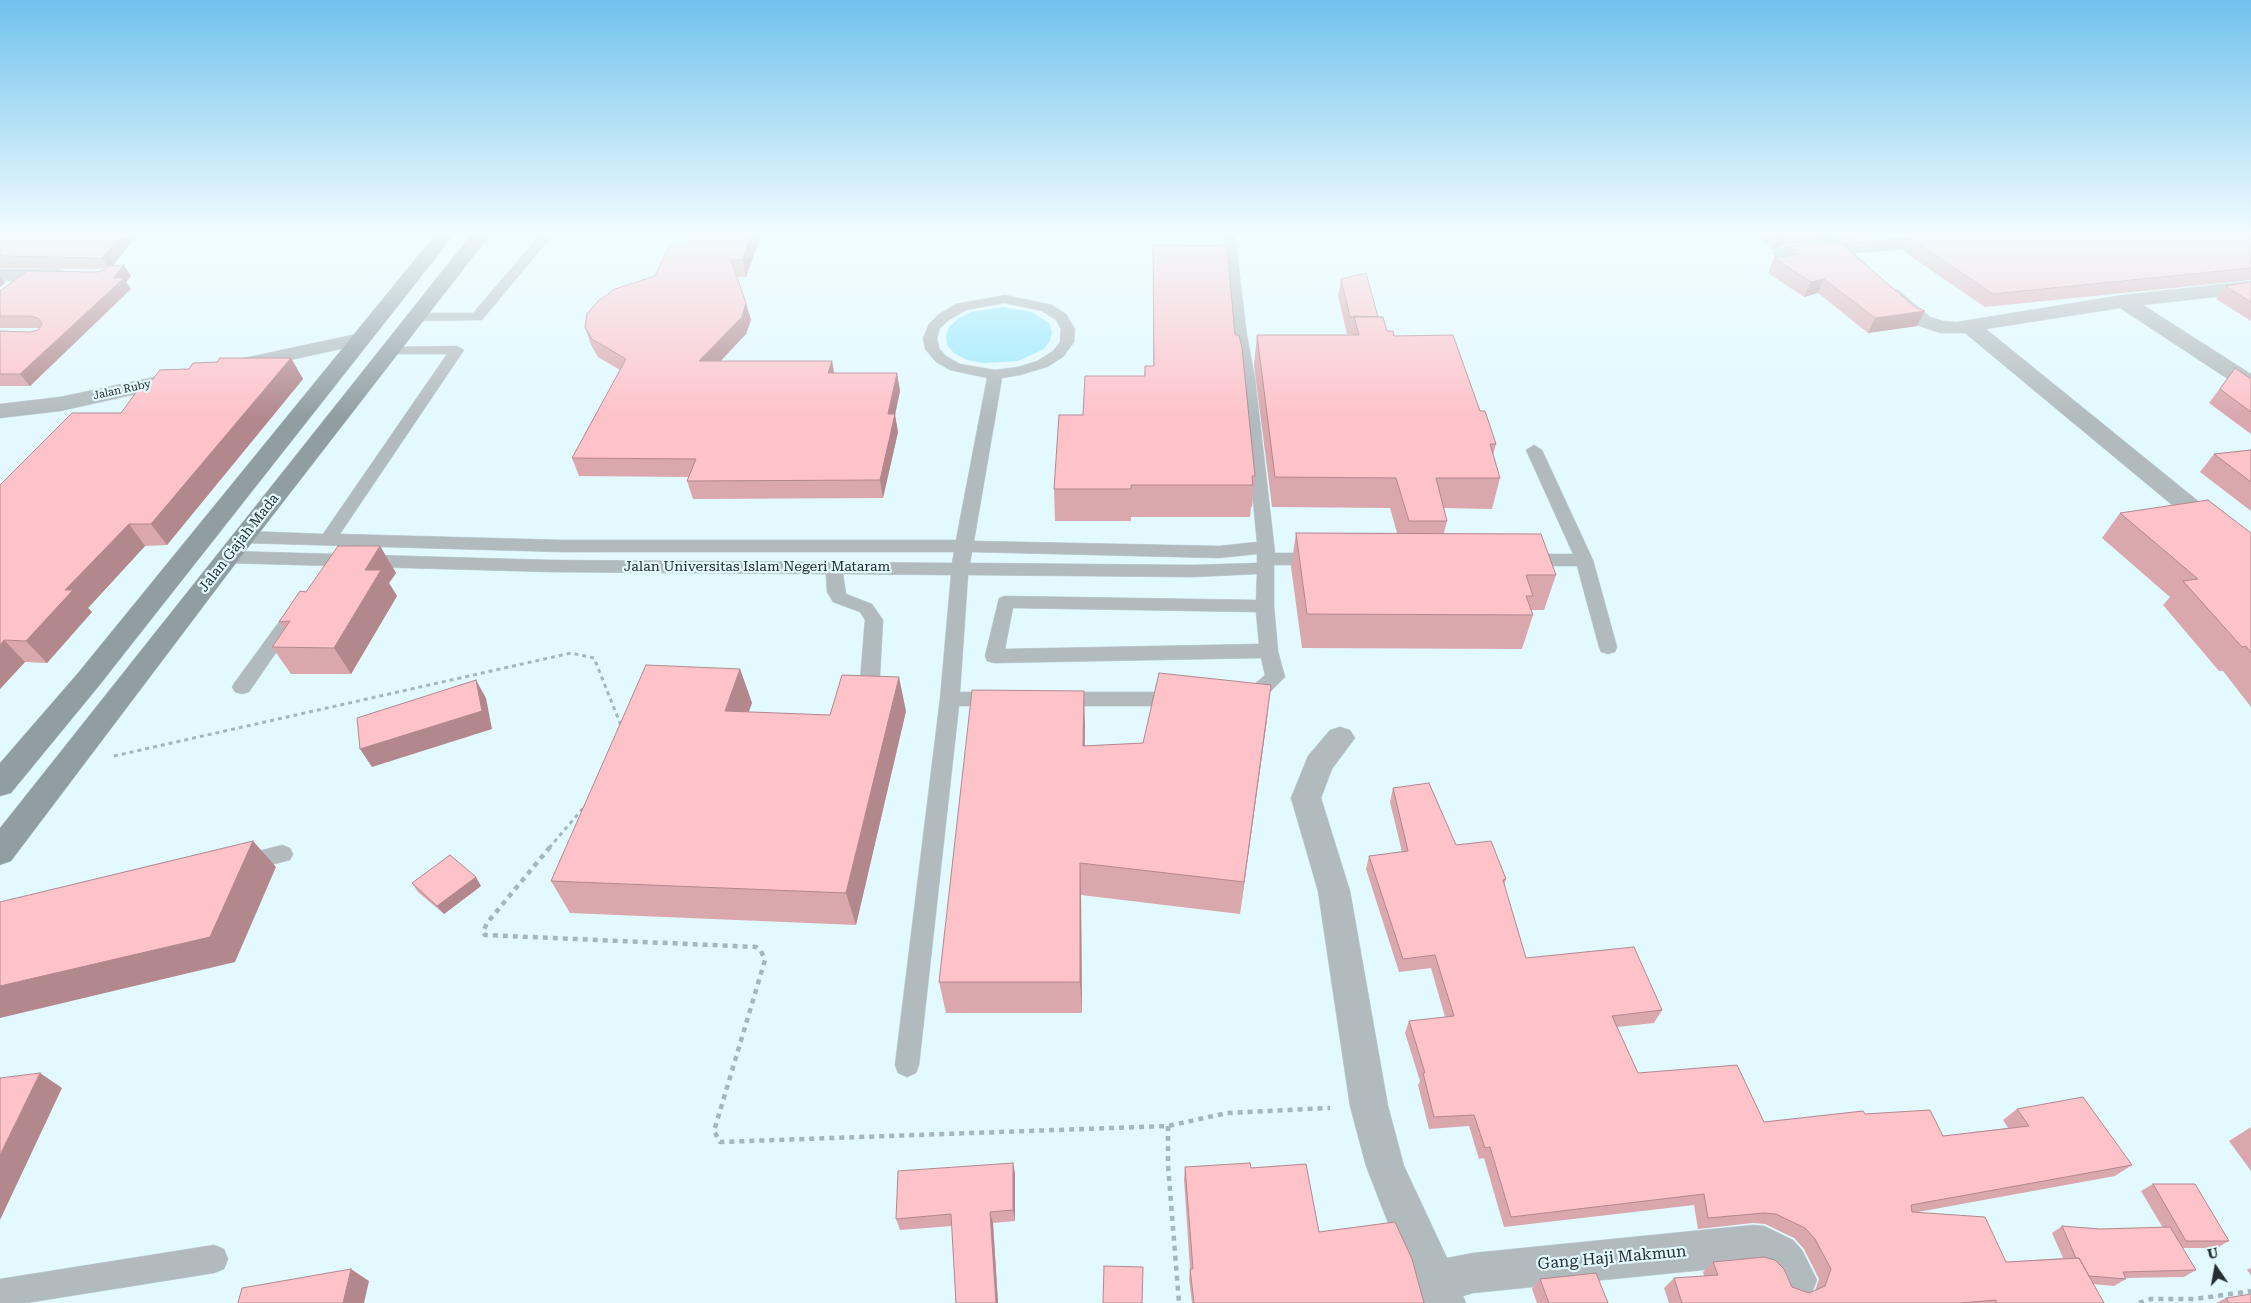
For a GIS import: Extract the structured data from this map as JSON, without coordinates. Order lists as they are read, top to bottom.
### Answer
{
  "streets": {
    "main road": ["Jalan Gajah Mada"],
    "street": ["Jalan Ruby", "Gang Haji Makmun"],
    "lane": ["Jalan Universitas Islam Negeri Mataram"]
  },
  "crossings": [
    ["Jalan Gajah Mada", "Jalan Universitas Islam Negeri Mataram"]
  ],
  "north": "top"
}
